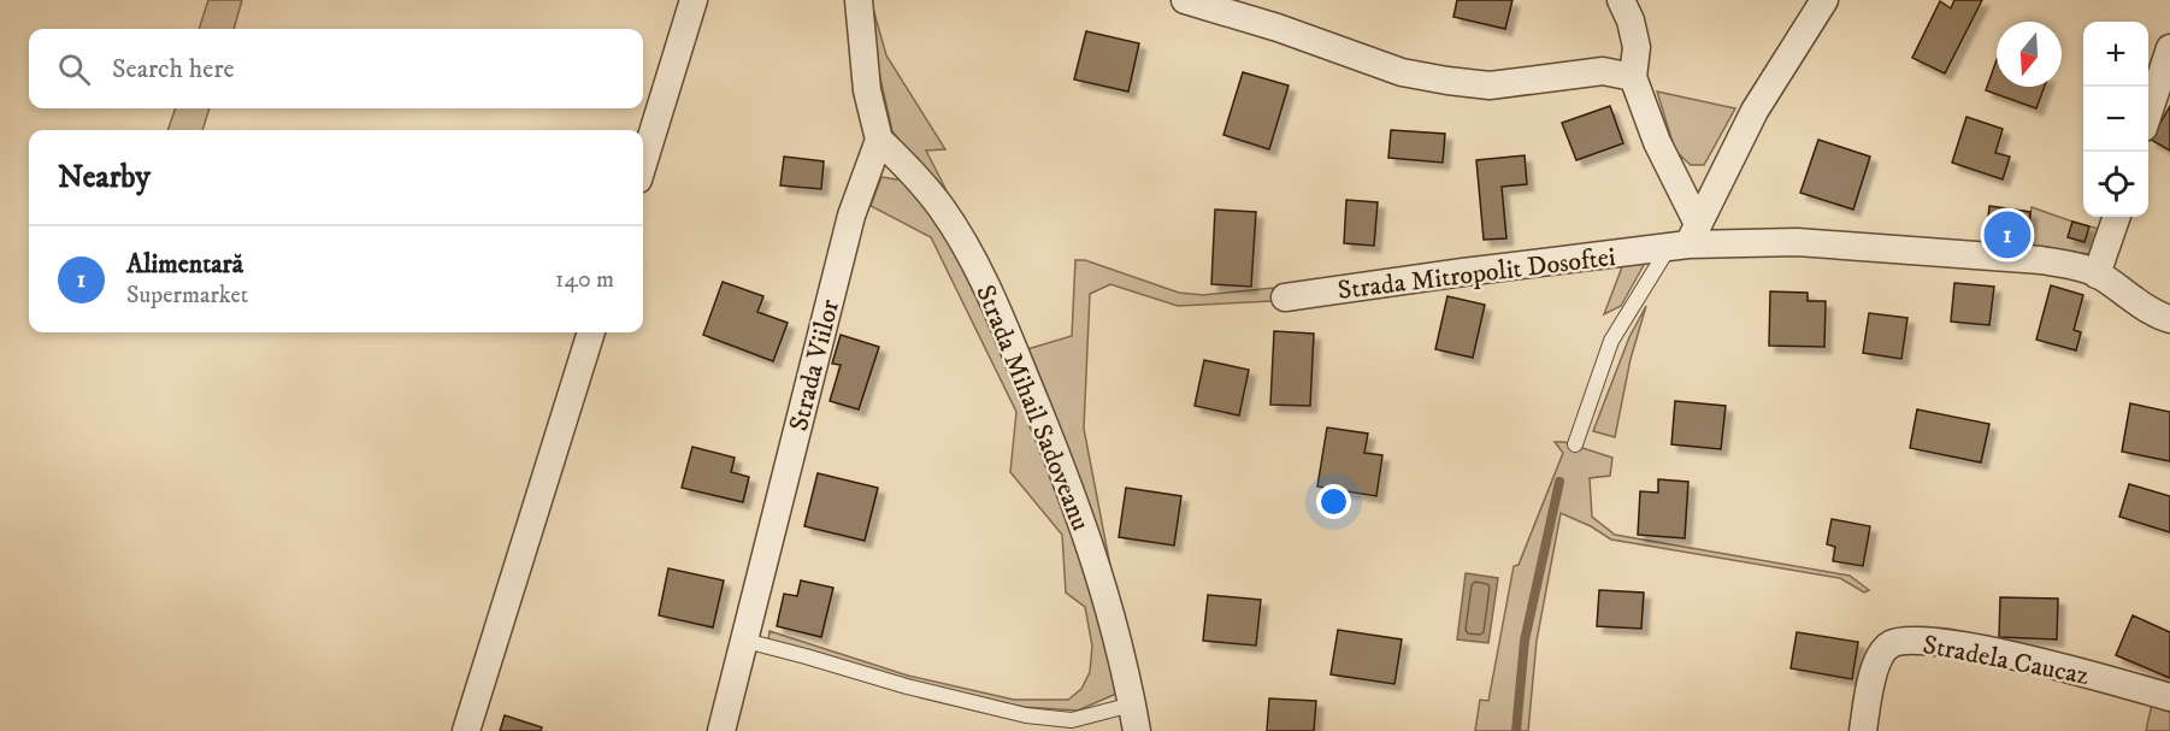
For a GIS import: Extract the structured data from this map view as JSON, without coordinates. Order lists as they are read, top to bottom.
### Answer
{
  "streets": {
    "street": [
      "Strada Mitropolit Dosoftei",
      "Strada Viilor",
      "Strada Mihail Sadoveanu",
      "Stradela Caucaz"
    ]
  },
  "crossings": [
    ["Strada Viilor", "Strada Mihail Sadoveanu"]
  ],
  "north": "bottom",
  "page": {
    "map_buttons": ["+", "−"],
    "search": "Search here",
    "heading": "Nearby",
    "pins": "1",
    "list": [
      {
        "mark": "1",
        "name": "Alimentară",
        "note": "Supermarket",
        "value": "140 m"
      }
    ]
  }
}
